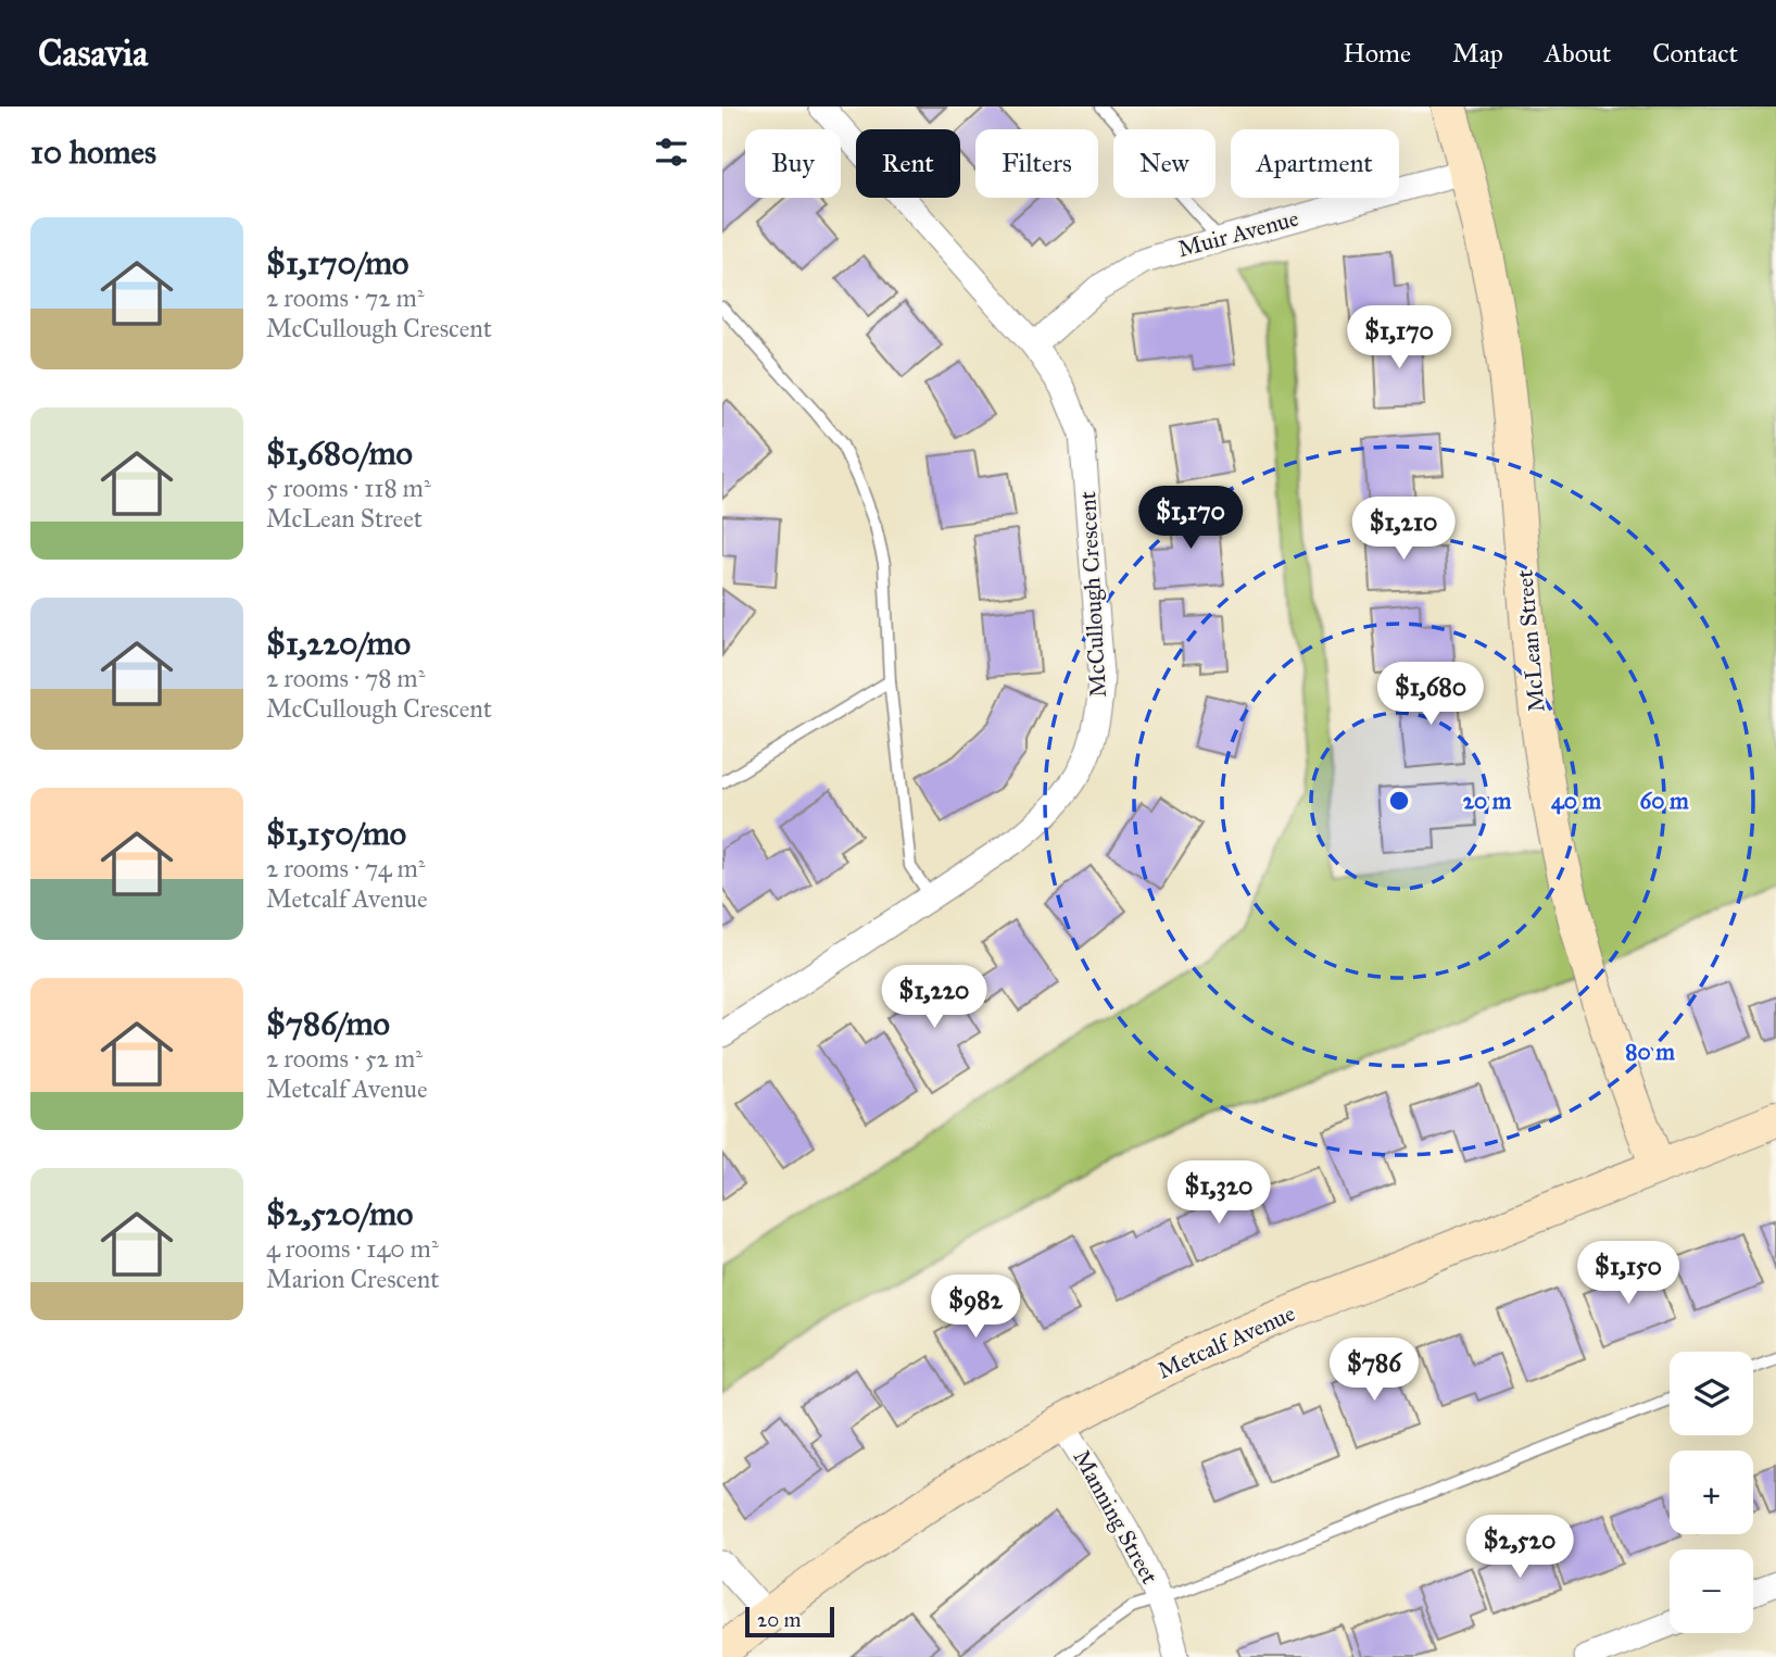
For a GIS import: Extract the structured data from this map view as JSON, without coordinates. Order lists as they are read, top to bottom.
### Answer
{
  "streets": {
    "street": [
      "Muir Avenue",
      "McCullough Crescent",
      "McLean Street",
      "Metcalf Avenue",
      "Manning Street"
    ]
  },
  "crossings": [
    ["Muir Avenue", "McCullough Crescent"],
    ["Muir Avenue", "McLean Street"],
    ["McLean Street", "Metcalf Avenue"],
    ["Metcalf Avenue", "Manning Street"]
  ],
  "scale_bar": "20 m",
  "page": {
    "header": "Casavia",
    "nav": [
      "Home",
      "Map",
      "About",
      "Contact"
    ],
    "heading": "10 homes",
    "chip": [
      "Buy",
      "Rent",
      "Filters",
      "New",
      "Apartment"
    ],
    "list": [
      {
        "name": "$1,170/mo",
        "note": "2 rooms · 72 m² · McCullough Crescent"
      },
      {
        "name": "$1,680/mo",
        "note": "5 rooms · 118 m² · McLean Street"
      },
      {
        "name": "$1,220/mo",
        "note": "2 rooms · 78 m² · McCullough Crescent"
      },
      {
        "name": "$1,150/mo",
        "note": "2 rooms · 74 m² · Metcalf Avenue"
      },
      {
        "name": "$786/mo",
        "note": "2 rooms · 52 m² · Metcalf Avenue"
      },
      {
        "name": "$2,520/mo",
        "note": "4 rooms · 140 m² · Marion Crescent"
      }
    ],
    "price": [
      "$1,170",
      "$1,170",
      "$1,210",
      "$1,680",
      "$1,220",
      "$1,320",
      "$1,150",
      "$982",
      "$786",
      "$2,520"
    ],
    "map_buttons": ["+", "−"],
    "scale": "20 m"
  },
  "rings": [
    "20 m",
    "40 m",
    "60 m",
    "80 m"
  ]
}
